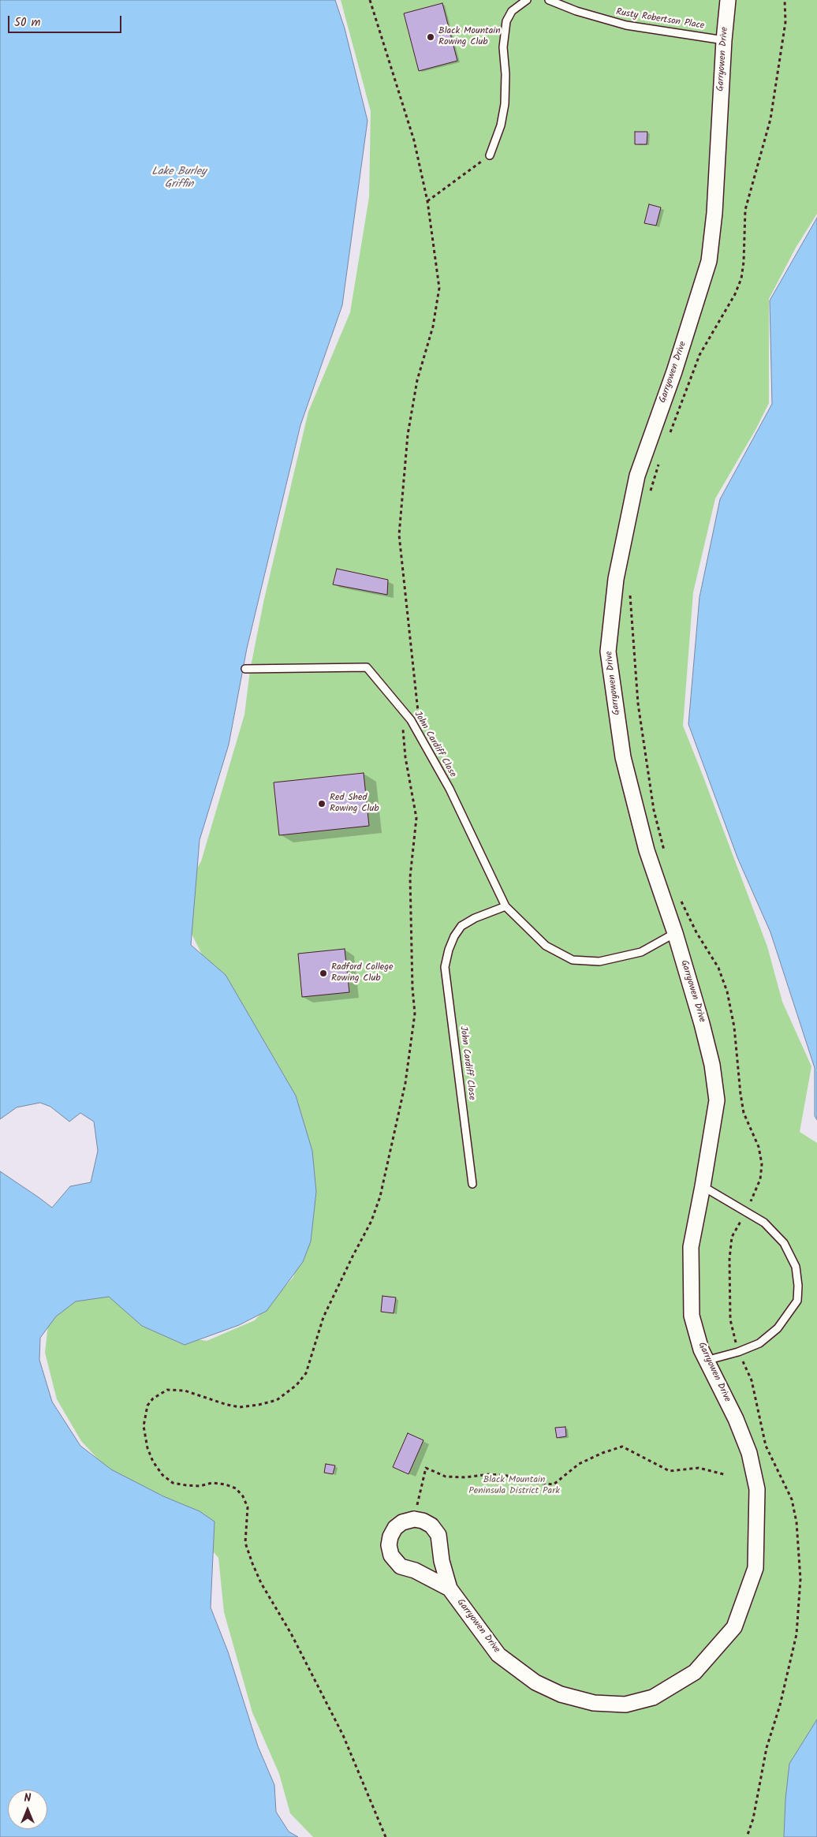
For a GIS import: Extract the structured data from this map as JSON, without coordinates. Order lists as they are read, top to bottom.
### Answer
{
  "streets": {
    "street": ["Garryowen Drive"],
    "lane": ["Rusty Robertson Place", "John Cardiff Close"]
  },
  "crossings": [
    ["Rusty Robertson Place", "Garryowen Drive"],
    ["Garryowen Drive", "John Cardiff Close"]
  ],
  "water": ["Lake Burley Griffin"],
  "parks": ["Black Mountain Peninsula District Park"],
  "places": ["Black Mountain Rowing Club", "Red Shed Rowing Club", "Radford College Rowing Club"],
  "scale_bar": "50 m",
  "north": "top"
}
